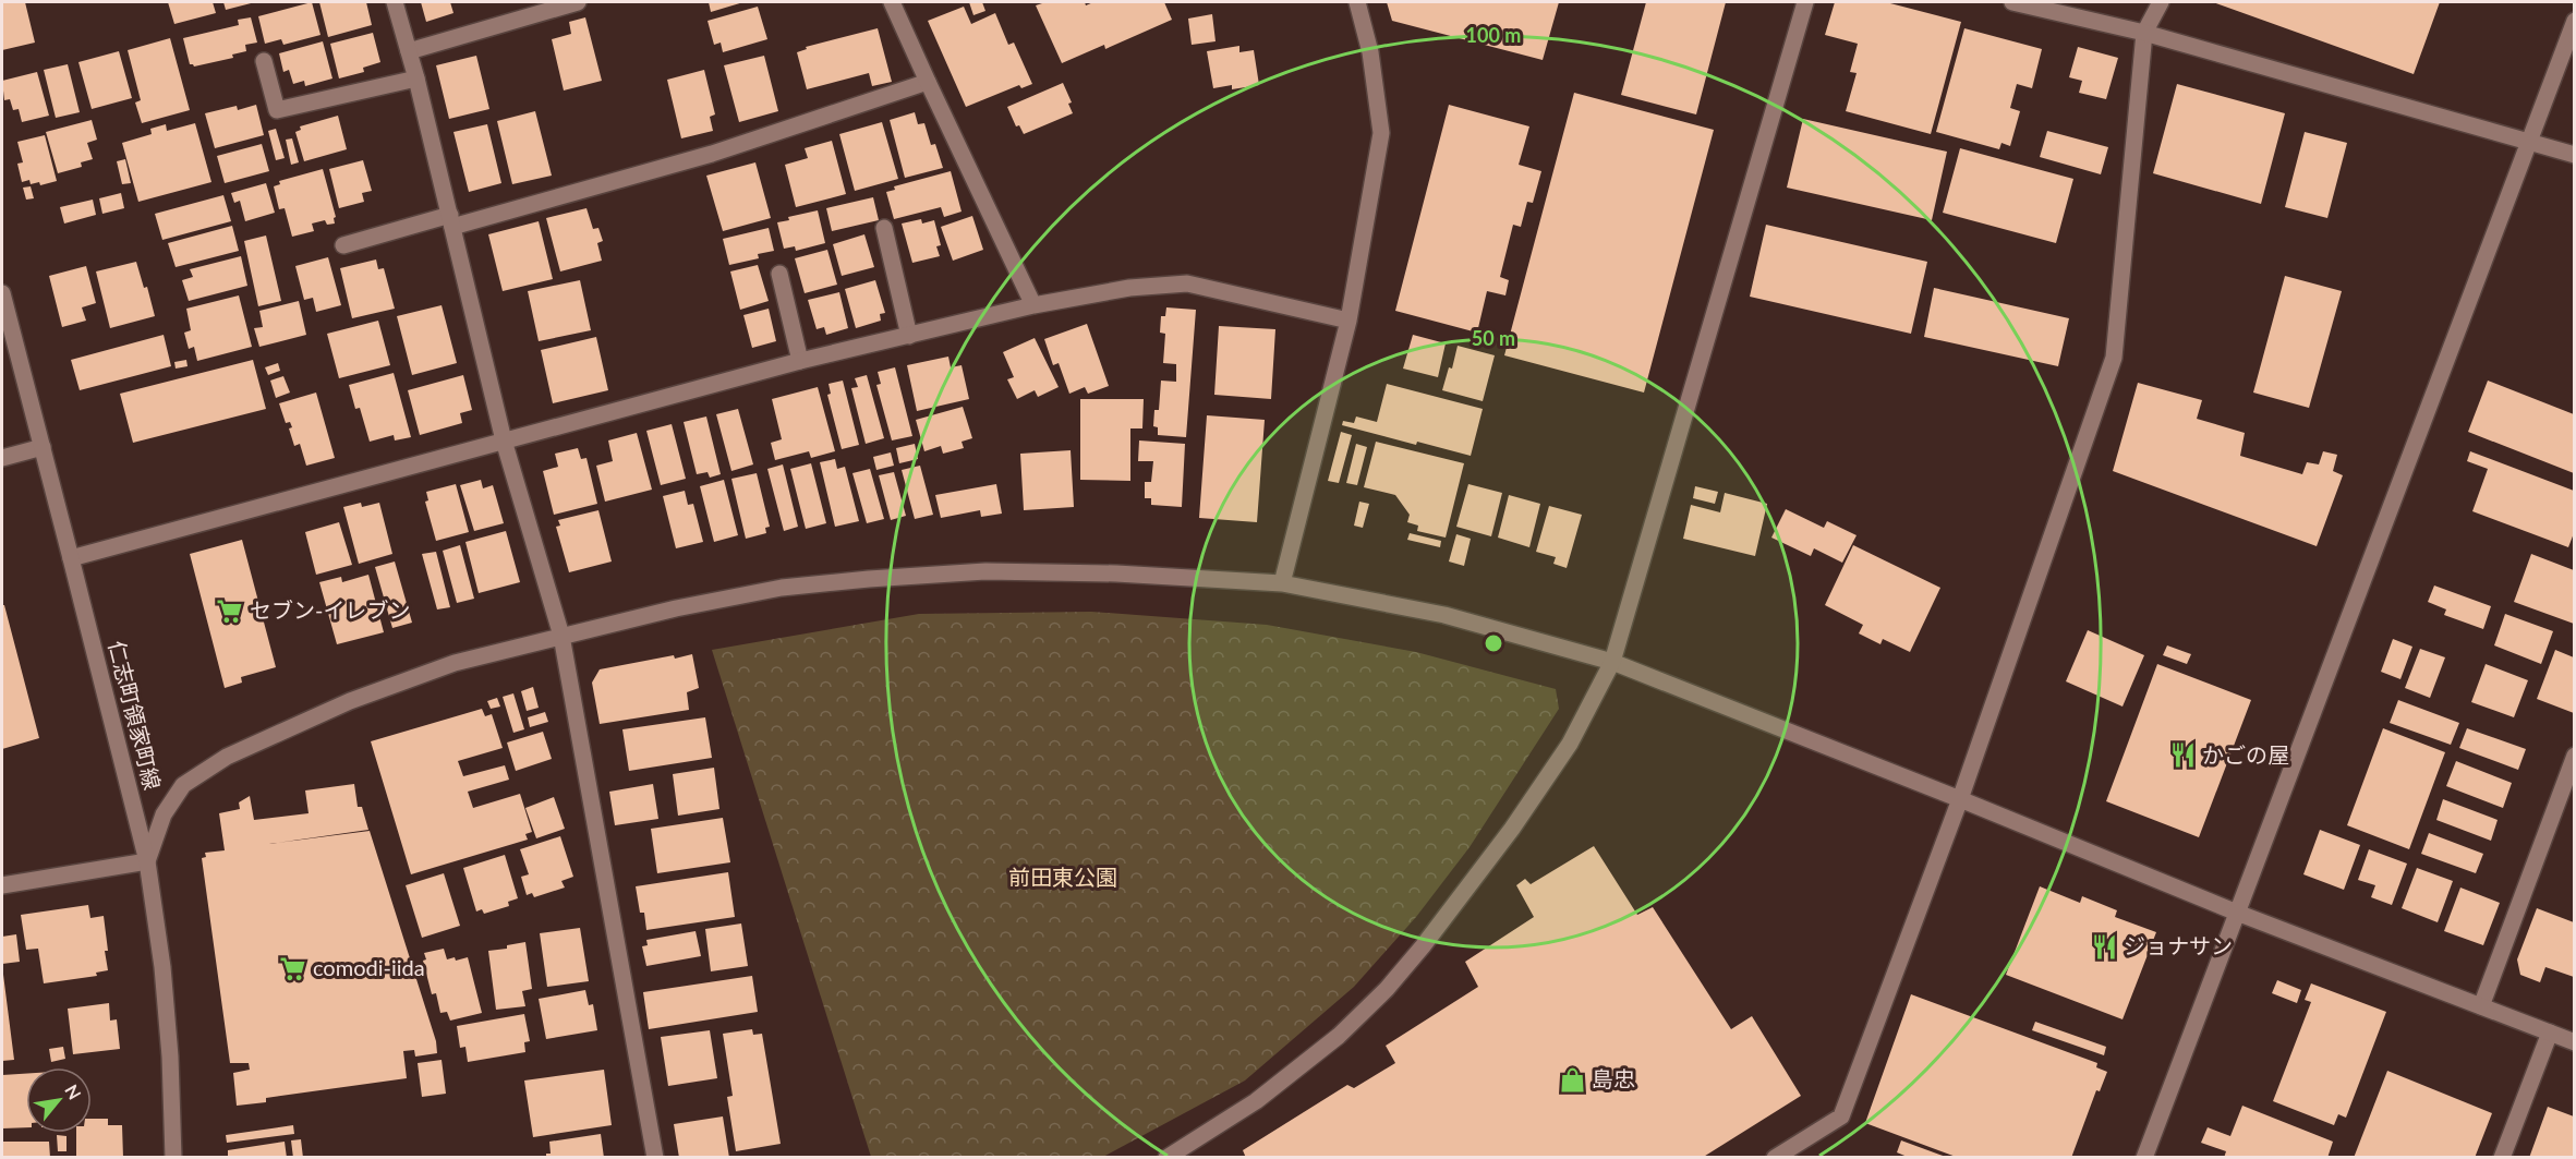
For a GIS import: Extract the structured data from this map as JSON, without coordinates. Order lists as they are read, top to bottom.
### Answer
{
  "streets": {
    "street": ["仁志町領家町線"]
  },
  "parks": ["前田東公園"],
  "places": {
    "supermarket": ["セブン-イレブン", "comodi-iida"],
    "restaurant": ["かごの屋", "ジョナサン"],
    "shop": ["島忠"]
  },
  "north": "top right",
  "rings": ["100 m", "50 m"]
}
